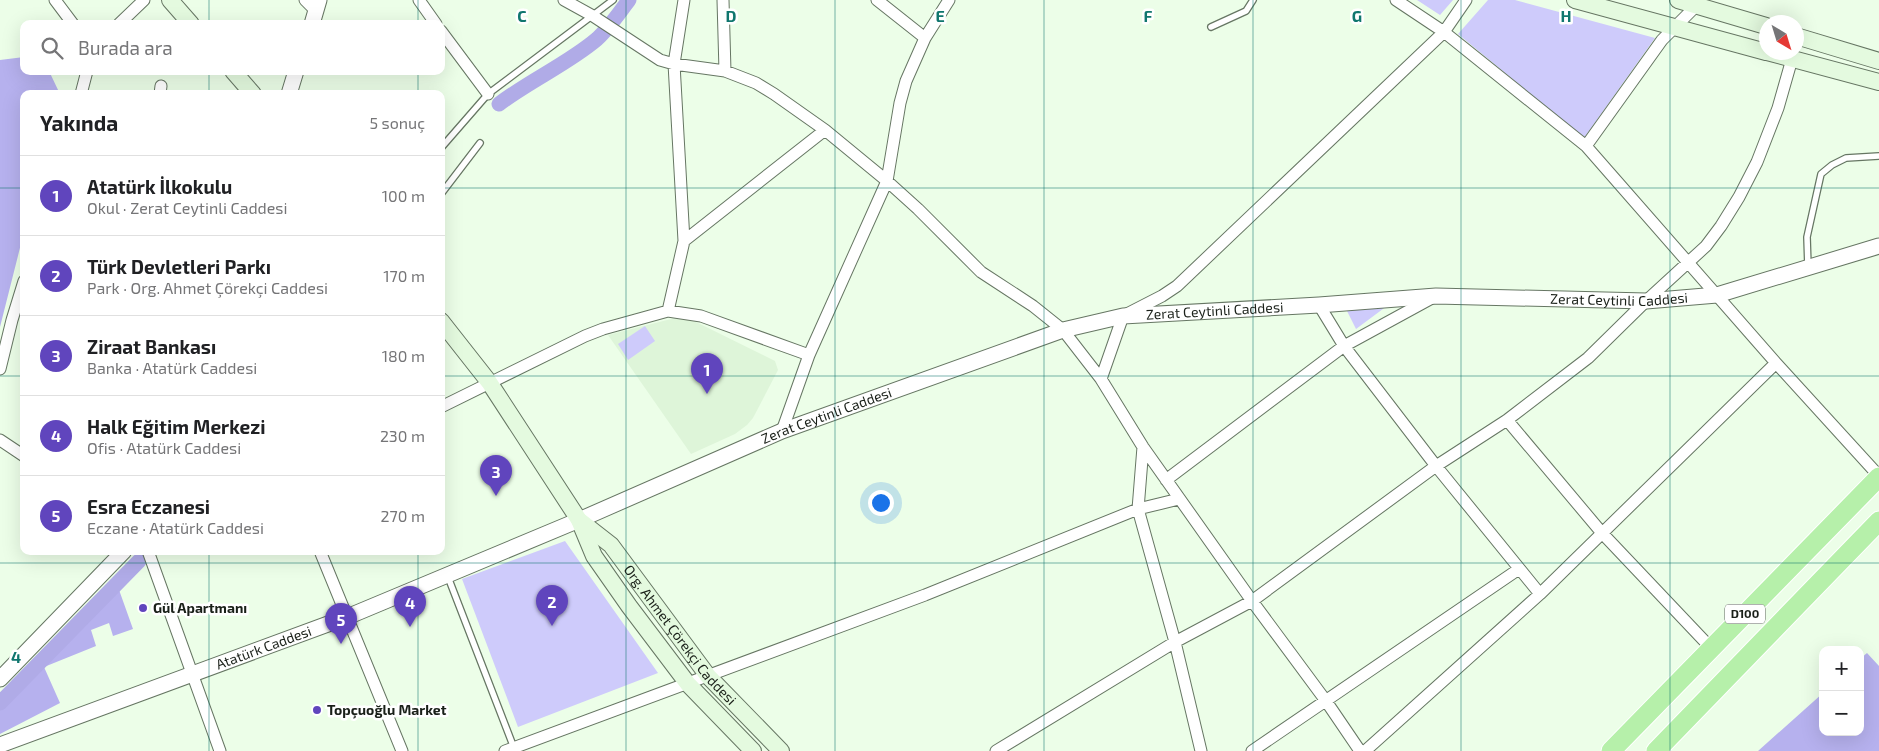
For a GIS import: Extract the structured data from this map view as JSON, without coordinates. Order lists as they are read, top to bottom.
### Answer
{
  "streets": {
    "highway": ["D100"],
    "main road": ["Org. Ahmet Çörekçi Caddesi"],
    "street": ["Zerat Ceytinli Caddesi", "Atatürk Caddesi"]
  },
  "crossings": [
    ["Zerat Ceytinli Caddesi", "Org. Ahmet Çörekçi Caddesi"],
    ["Zerat Ceytinli Caddesi", "Atatürk Caddesi"],
    ["Org. Ahmet Çörekçi Caddesi", "Atatürk Caddesi"]
  ],
  "places": ["Gül Apartmanı", "Topçuoğlu Market"],
  "north": "bottom right",
  "page": {
    "search": "Burada ara",
    "heading": ["Yakında", "5 sonuç"],
    "list": [
      {
        "mark": "1",
        "name": "Atatürk İlkokulu",
        "note": "Okul · Zerat Ceytinli Caddesi",
        "value": "100 m"
      },
      {
        "mark": "2",
        "name": "Türk Devletleri Parkı",
        "note": "Park · Org. Ahmet Çörekçi Caddesi",
        "value": "170 m"
      },
      {
        "mark": "3",
        "name": "Ziraat Bankası",
        "note": "Banka · Atatürk Caddesi",
        "value": "180 m"
      },
      {
        "mark": "4",
        "name": "Halk Eğitim Merkezi",
        "note": "Ofis · Atatürk Caddesi",
        "value": "230 m"
      },
      {
        "mark": "5",
        "name": "Esra Eczanesi",
        "note": "Eczane · Atatürk Caddesi",
        "value": "270 m"
      }
    ],
    "pins": [
      "1",
      "3",
      "2",
      "4",
      "5"
    ],
    "map_buttons": ["+", "−"]
  },
  "grid": {
    "columns": [
      "C",
      "D",
      "E",
      "F",
      "G",
      "H"
    ],
    "rows": ["4"]
  }
}
